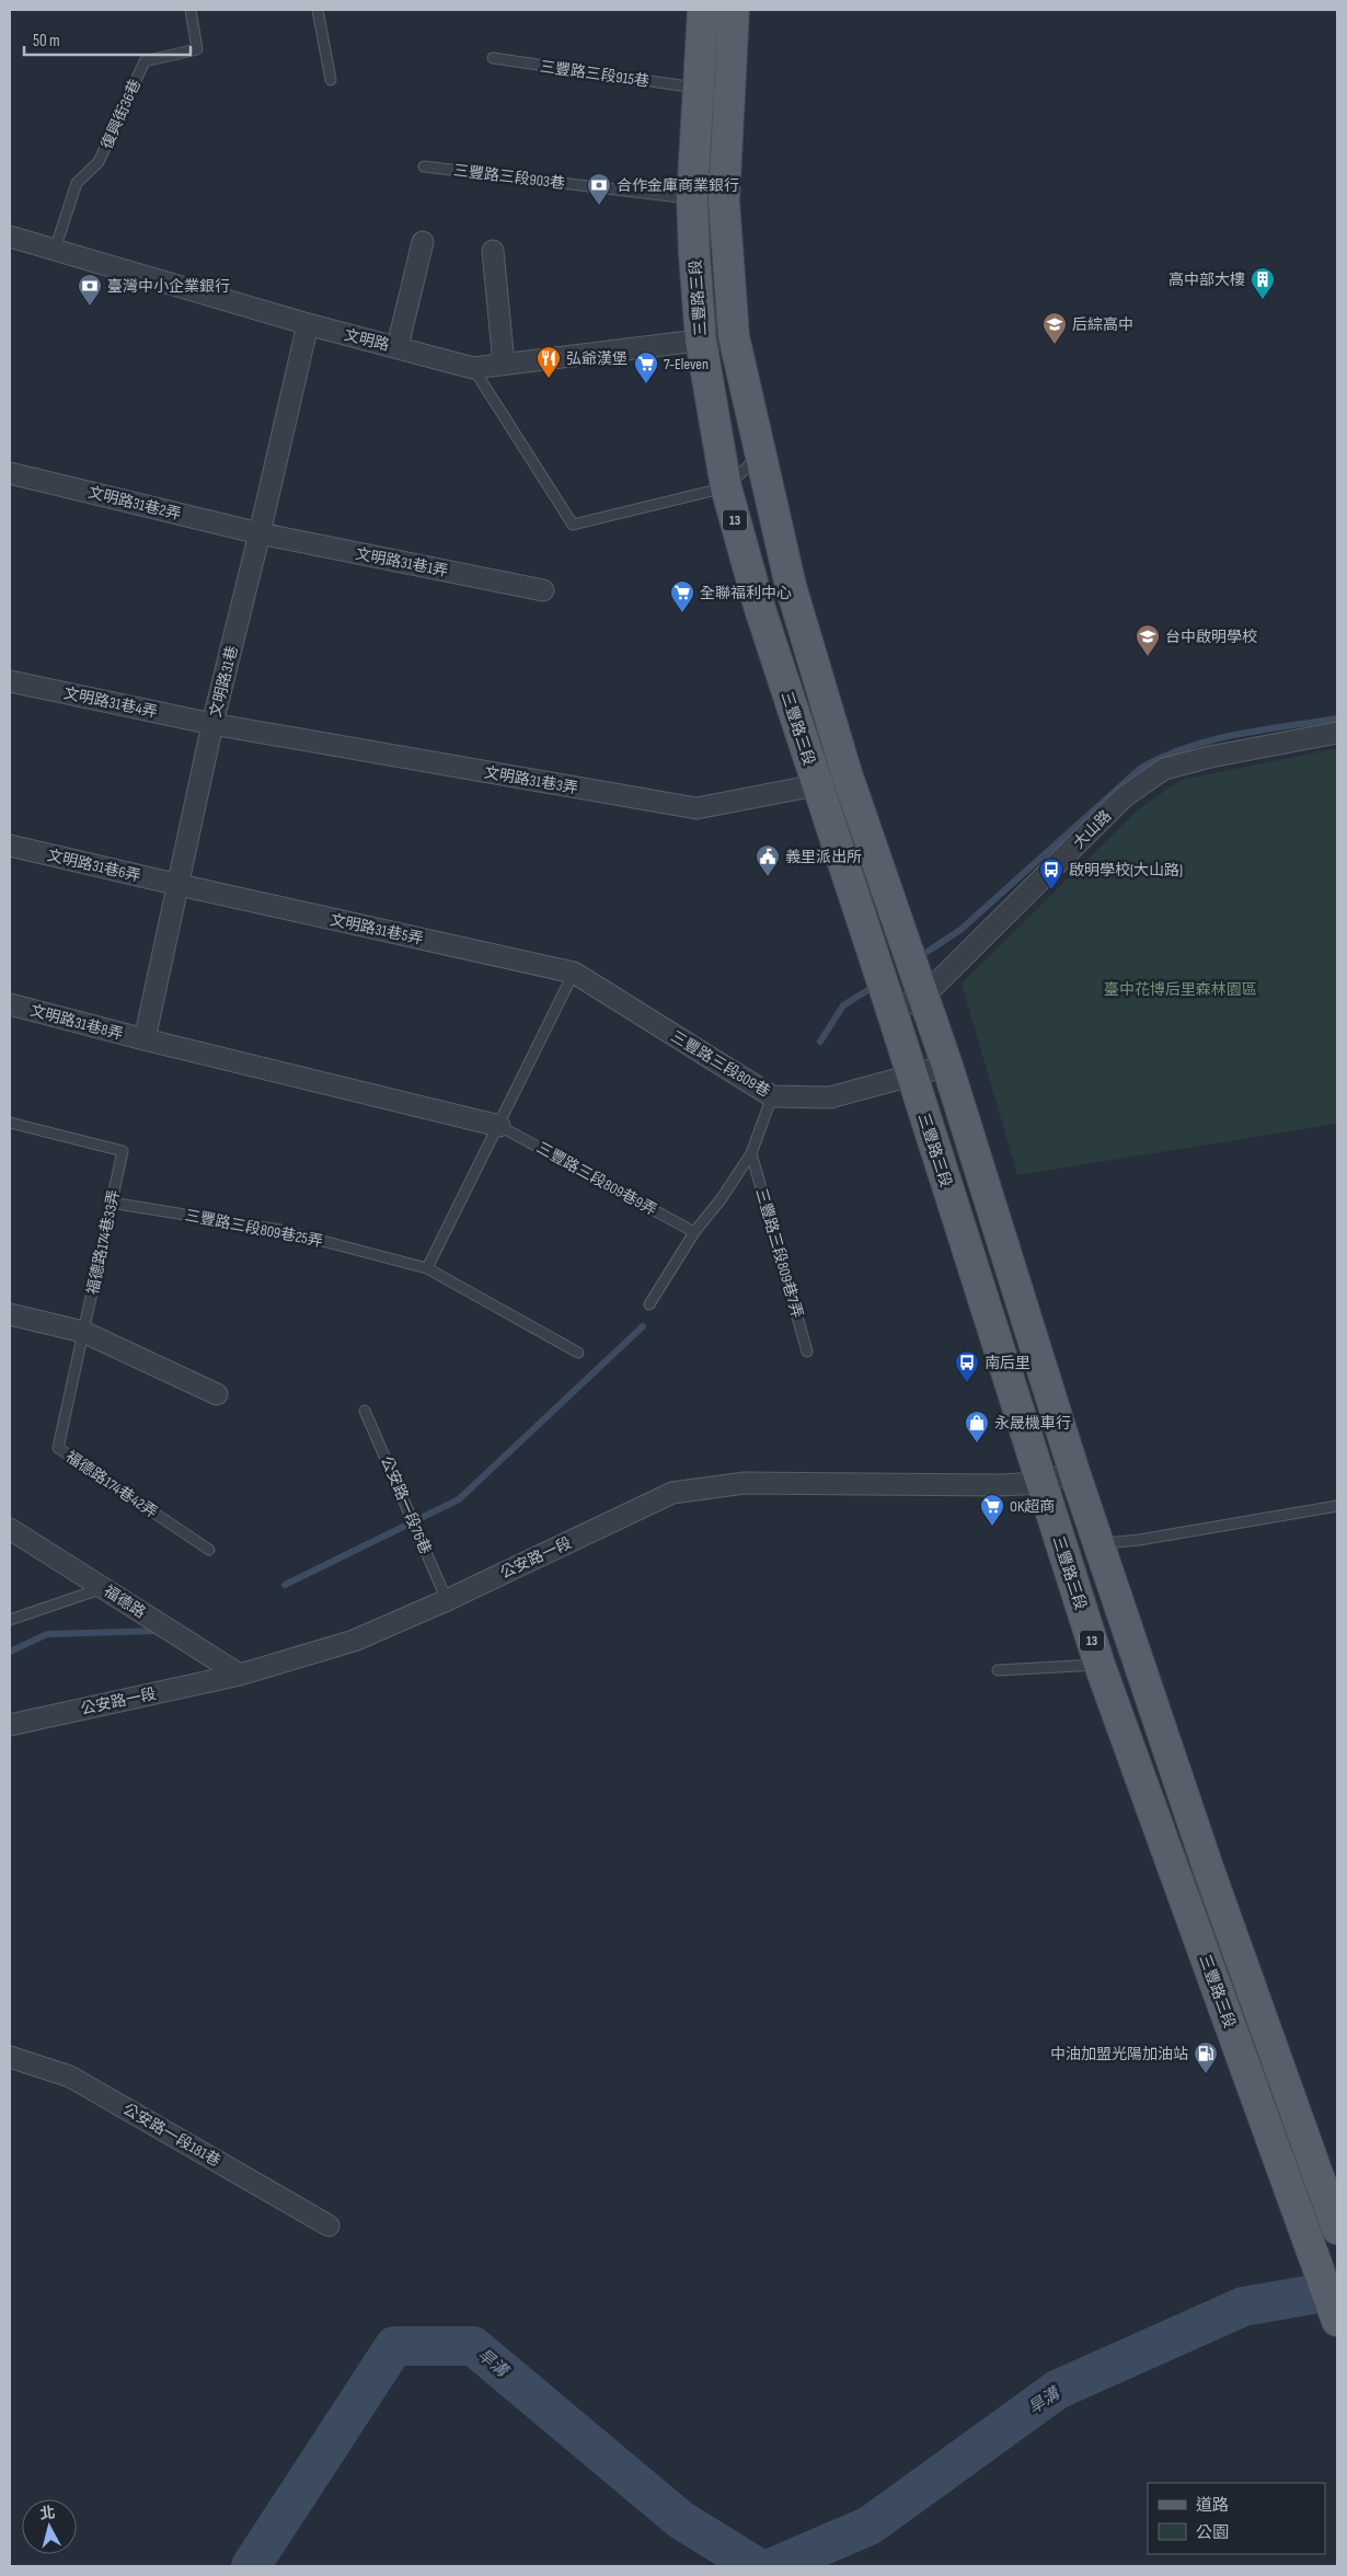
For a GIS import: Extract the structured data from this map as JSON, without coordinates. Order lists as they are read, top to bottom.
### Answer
{
  "streets": {
    "main road": ["三豐路三段", "13"],
    "street": [
      "文明路",
      "文明路31巷2弄",
      "文明路31巷1弄",
      "文明路31巷",
      "文明路31巷4弄",
      "文明路31巷3弄",
      "大山路",
      "文明路31巷6弄",
      "文明路31巷5弄",
      "文明路31巷8弄",
      "三豐路三段809巷",
      "公安路一段",
      "福德路",
      "公安路一段181巷"
    ],
    "lane": [
      "三豐路三段915巷",
      "復興街36巷",
      "三豐路三段903巷",
      "三豐路三段809巷9弄",
      "三豐路三段809巷25弄",
      "福德路174巷33弄",
      "三豐路三段809巷7弄",
      "福德路174巷42弄",
      "公安路一段76巷"
    ]
  },
  "crossings": [
    ["三豐路三段915巷", "三豐路三段"],
    ["復興街36巷", "文明路"],
    ["三豐路三段903巷", "三豐路三段"],
    ["三豐路三段", "文明路"],
    ["三豐路三段", "文明路31巷3弄"],
    ["三豐路三段", "大山路"],
    ["三豐路三段", "三豐路三段809巷"],
    ["三豐路三段", "公安路一段"],
    ["文明路", "文明路31巷"],
    ["文明路31巷2弄", "文明路31巷1弄"],
    ["文明路31巷2弄", "文明路31巷"],
    ["文明路31巷1弄", "文明路31巷"],
    ["文明路31巷", "文明路31巷4弄"],
    ["文明路31巷", "文明路31巷3弄"],
    ["文明路31巷", "文明路31巷6弄"],
    ["文明路31巷", "文明路31巷5弄"],
    ["文明路31巷", "文明路31巷8弄"],
    ["文明路31巷4弄", "文明路31巷3弄"],
    ["文明路31巷6弄", "文明路31巷5弄"],
    ["文明路31巷5弄", "三豐路三段809巷"],
    ["文明路31巷8弄", "三豐路三段809巷9弄"],
    ["三豐路三段809巷25弄", "福德路174巷33弄"],
    ["福德路174巷33弄", "福德路174巷42弄"],
    ["公安路一段76巷", "公安路一段"],
    ["公安路一段", "福德路"]
  ],
  "water": ["旱溝"],
  "parks": ["臺中花博后里森林園區"],
  "places": {
    "bank": ["合作金庫商業銀行", "臺灣中小企業銀行"],
    "building": ["高中部大樓"],
    "school or university": ["后綜高中", "台中啟明學校"],
    "restaurant": ["弘爺漢堡"],
    "supermarket": ["7-Eleven", "全聯福利中心", "OK超商"],
    "public building": ["義里派出所"],
    "bus stop": ["啟明學校(大山路)", "南后里"],
    "shop": ["永晟機車行"],
    "fuel station": ["中油加盟光陽加油站"]
  },
  "legend": ["道路", "公園"],
  "scale_bar": "50 m",
  "north": "top"
}
